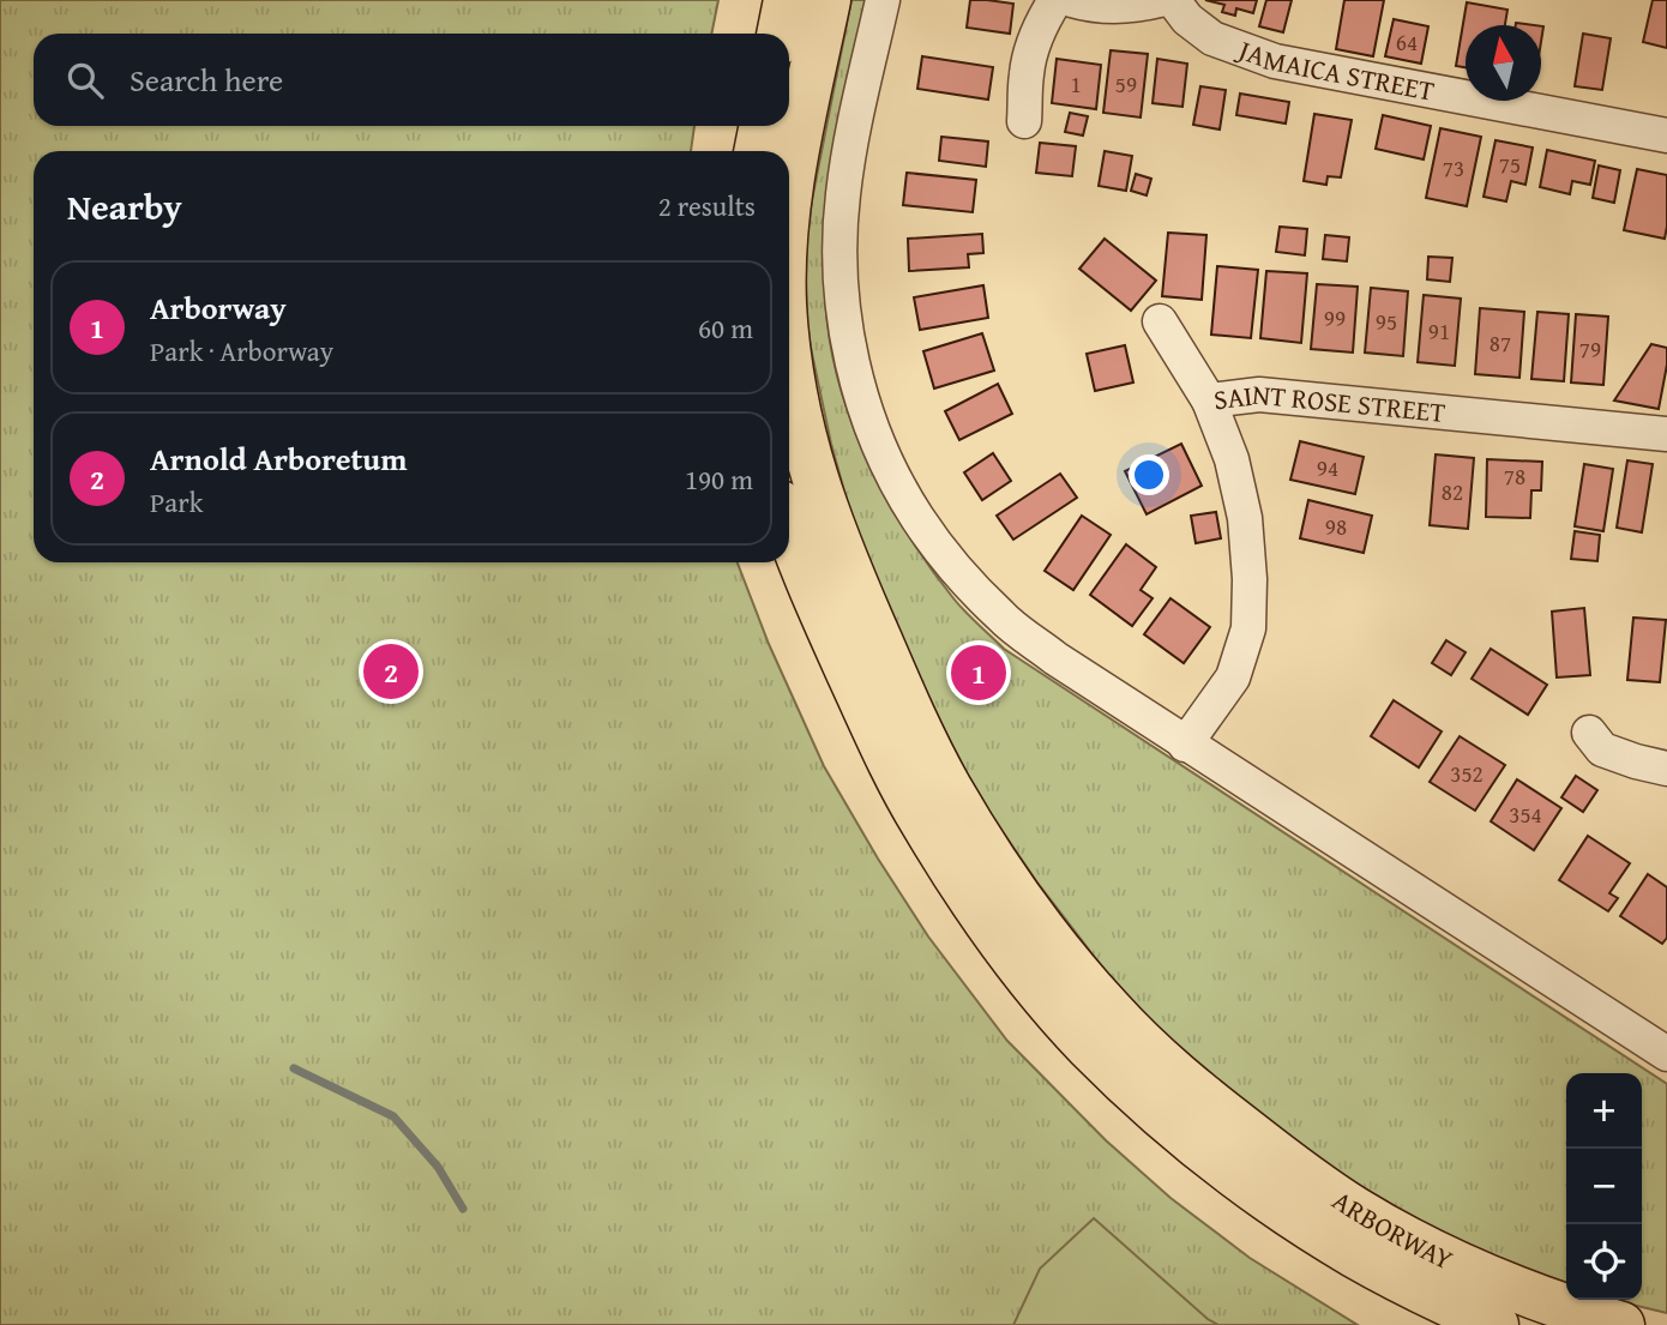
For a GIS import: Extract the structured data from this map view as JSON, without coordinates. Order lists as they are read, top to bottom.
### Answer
{
  "streets": {
    "highway": ["ARBORWAY"],
    "street": ["JAMAICA STREET", "SAINT ROSE STREET"]
  },
  "house_numbers": [
    "64",
    "1",
    "59",
    "75",
    "73",
    "99",
    "95",
    "91",
    "87",
    "79",
    "94",
    "78",
    "82",
    "98",
    "352",
    "354"
  ],
  "north": "top",
  "page": {
    "search": "Search here",
    "heading": ["Nearby", "2 results"],
    "list": [
      {
        "mark": "1",
        "name": "Arborway",
        "note": "Park · Arborway",
        "value": "60 m"
      },
      {
        "mark": "2",
        "name": "Arnold Arboretum",
        "note": "Park",
        "value": "190 m"
      }
    ],
    "pins": ["2", "1"],
    "map_buttons": ["+", "−"]
  }
}
